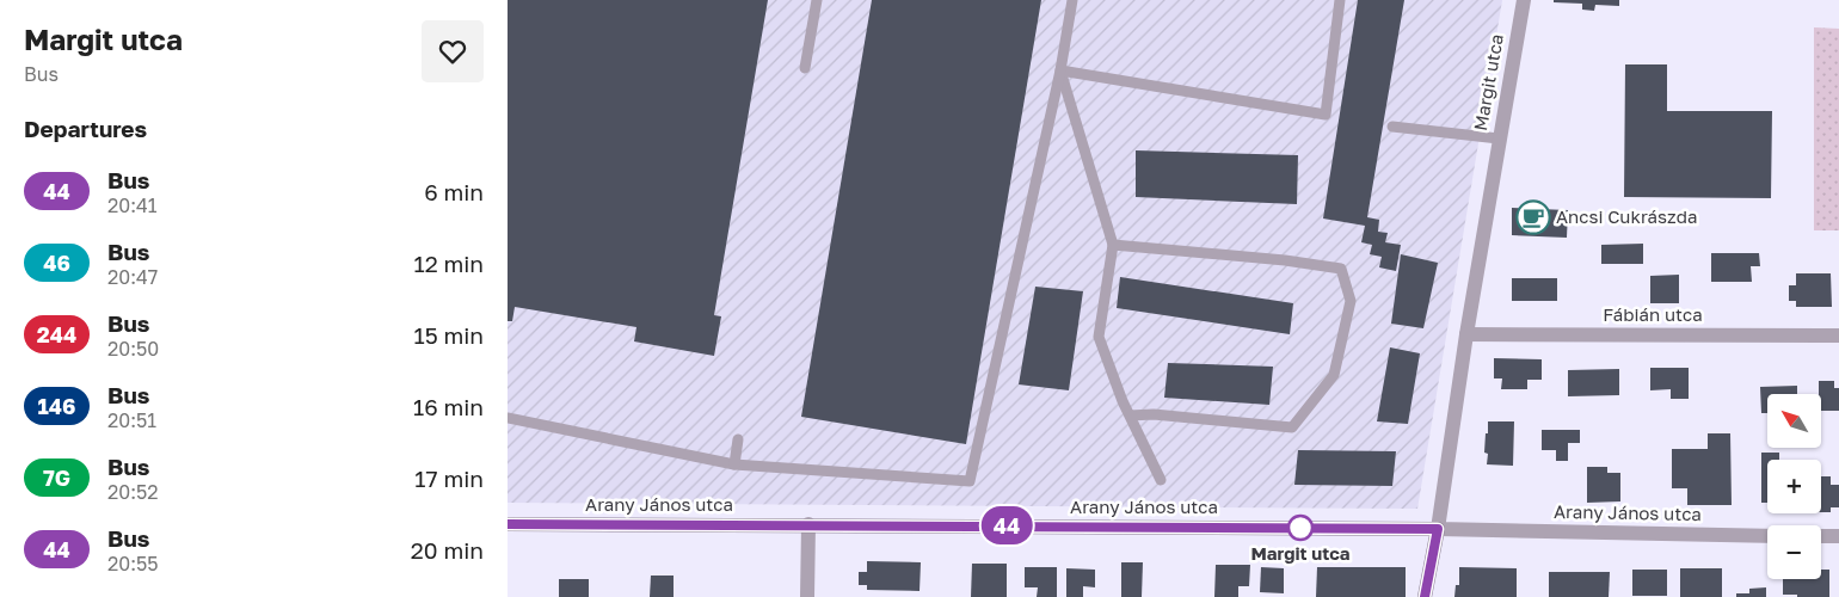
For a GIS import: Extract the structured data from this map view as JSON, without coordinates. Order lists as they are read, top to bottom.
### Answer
{
  "streets": {
    "street": ["Margit utca", "Fábián utca", "Arany János utca"]
  },
  "crossings": [
    ["Margit utca", "Fábián utca"],
    ["Margit utca", "Arany János utca"]
  ],
  "places": {
    "cafe": ["Ancsi Cukrászda"],
    "other": ["Margit utca"]
  },
  "lines": ["bus line 44"],
  "north": "top left",
  "page": {
    "heading": [
      ["Margit utca", "Bus"],
      "Departures"
    ],
    "on_map": "44",
    "list": [
      {
        "mark": "44",
        "name": "Bus",
        "note": "20:41",
        "value": "6 min"
      },
      {
        "mark": "46",
        "name": "Bus",
        "note": "20:47",
        "value": "12 min"
      },
      {
        "mark": "244",
        "name": "Bus",
        "note": "20:50",
        "value": "15 min"
      },
      {
        "mark": "146",
        "name": "Bus",
        "note": "20:51",
        "value": "16 min"
      },
      {
        "mark": "7G",
        "name": "Bus",
        "note": "20:52",
        "value": "17 min"
      },
      {
        "mark": "44",
        "name": "Bus",
        "note": "20:55",
        "value": "20 min"
      }
    ],
    "map_buttons": ["+", "−"]
  }
}
